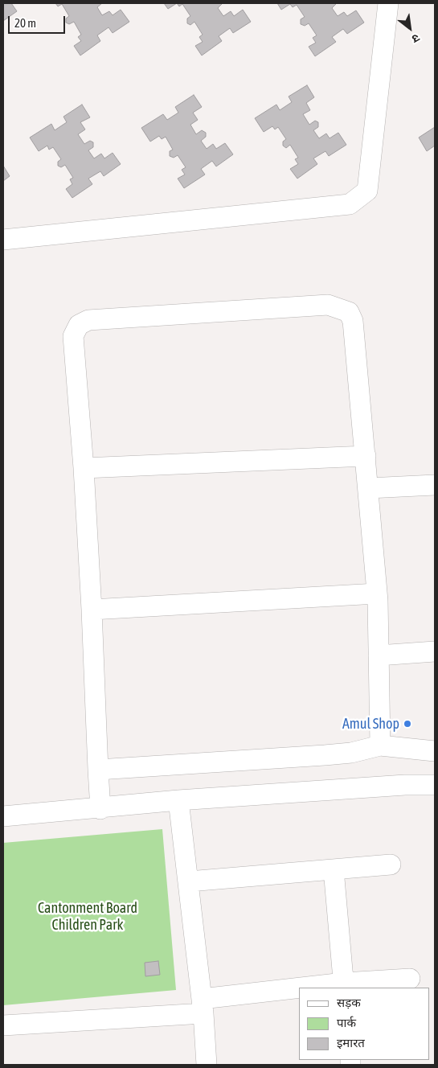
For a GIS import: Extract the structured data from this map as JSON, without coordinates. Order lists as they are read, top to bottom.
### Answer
{
  "parks": ["Cantonment Board Children Park"],
  "places": ["Amul Shop"],
  "legend": ["सड़क", "पार्क", "इमारत"],
  "scale_bar": "20 m",
  "north": "bottom right"
}
